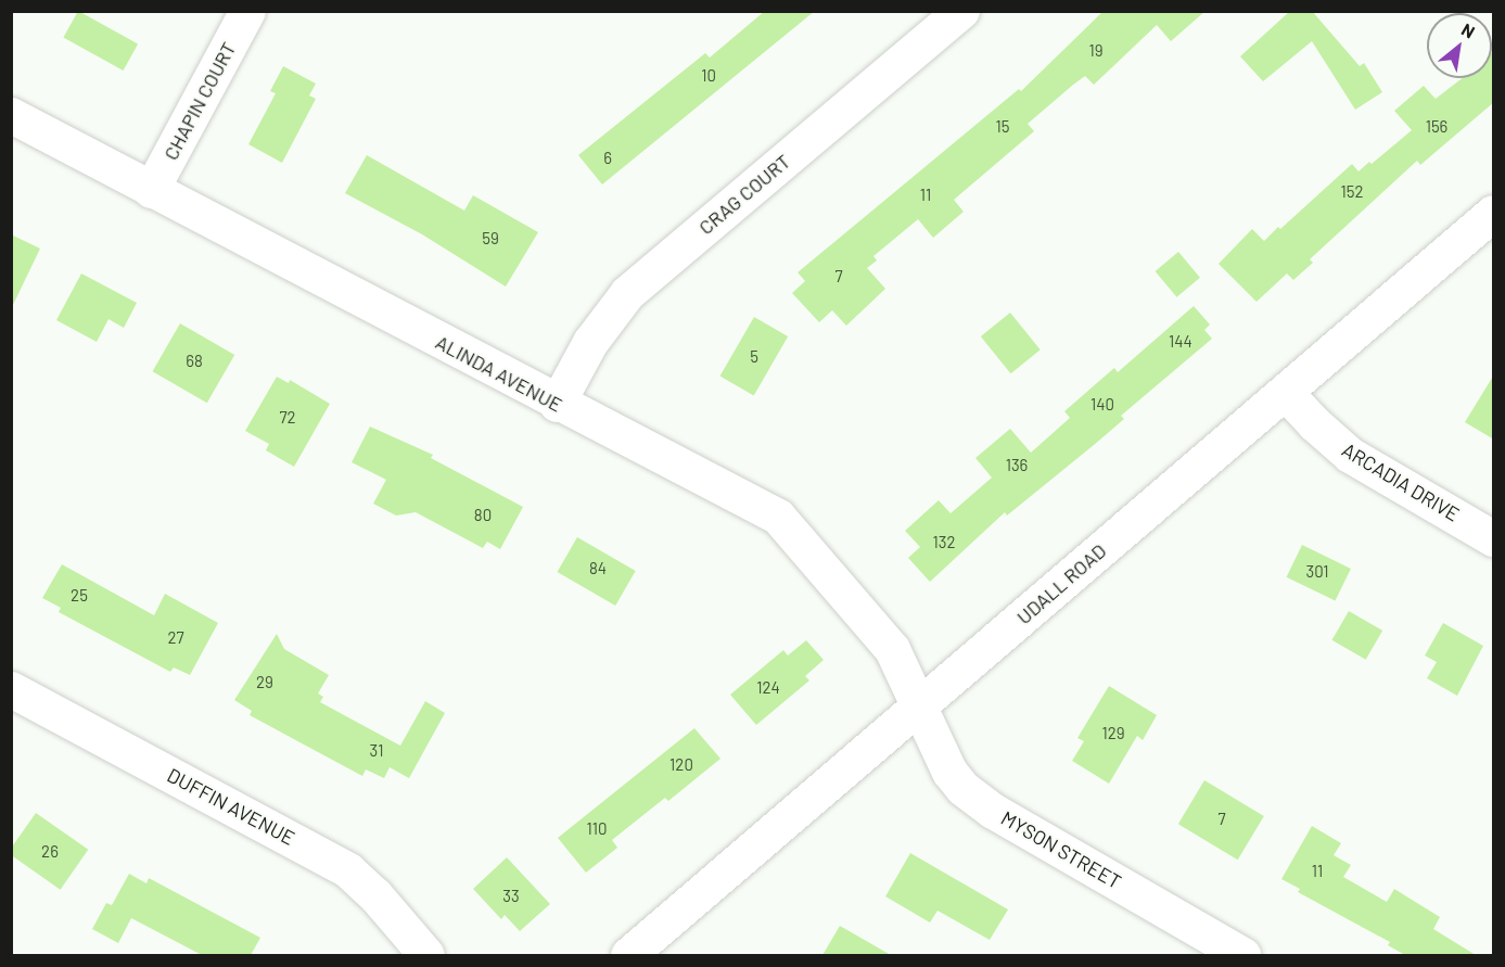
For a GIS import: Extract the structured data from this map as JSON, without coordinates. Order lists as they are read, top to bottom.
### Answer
{
  "streets": {
    "street": [
      "CHAPIN COURT",
      "CRAG COURT",
      "ALINDA AVENUE",
      "ARCADIA DRIVE",
      "UDALL ROAD",
      "DUFFIN AVENUE",
      "MYSON STREET"
    ]
  },
  "crossings": [
    ["CHAPIN COURT", "ALINDA AVENUE"],
    ["CRAG COURT", "ALINDA AVENUE"],
    ["ALINDA AVENUE", "UDALL ROAD"],
    ["ALINDA AVENUE", "MYSON STREET"],
    ["ARCADIA DRIVE", "UDALL ROAD"],
    ["UDALL ROAD", "MYSON STREET"]
  ],
  "house_numbers": [
    "19",
    "10",
    "15",
    "156",
    "6",
    "152",
    "11",
    "59",
    "7",
    "144",
    "5",
    "68",
    "140",
    "72",
    "136",
    "80",
    "132",
    "84",
    "301",
    "25",
    "27",
    "29",
    "124",
    "129",
    "31",
    "120",
    "7",
    "110",
    "26",
    "11",
    "33"
  ],
  "north": "top right"
}
